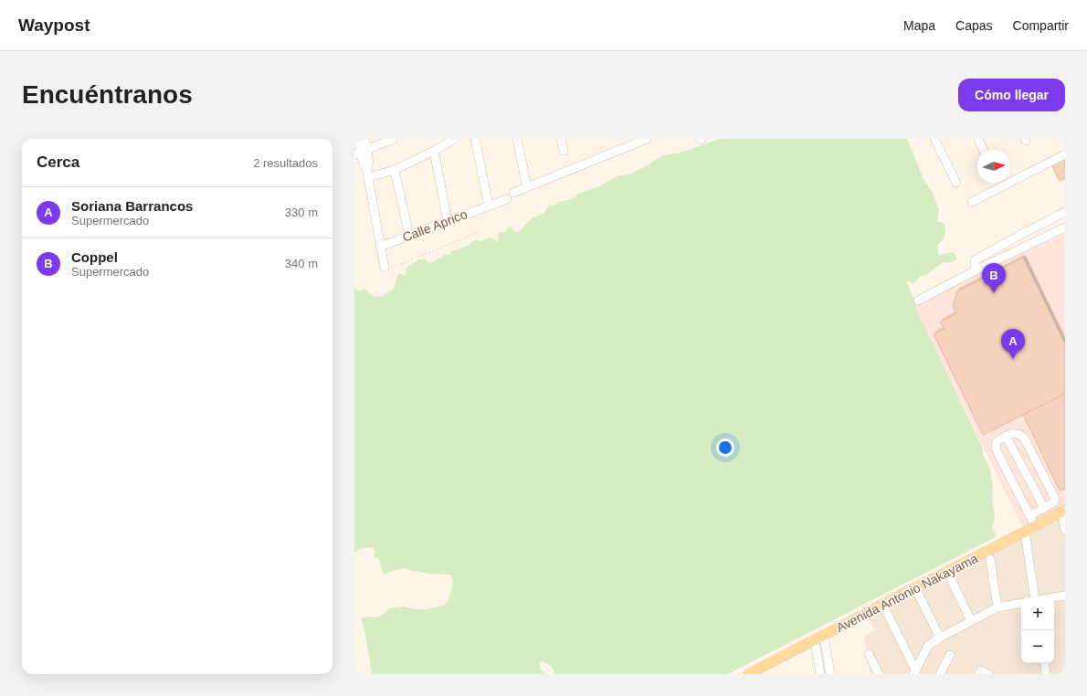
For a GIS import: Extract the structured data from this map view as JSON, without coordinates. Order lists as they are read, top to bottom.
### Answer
{
  "streets": {
    "main road": ["Avenida Antonio Nakayama"],
    "street": ["Calle Aprico"]
  },
  "north": "right",
  "page": {
    "header": "Waypost",
    "nav": ["Mapa", "Capas", "Compartir"],
    "buttons": "Cómo llegar",
    "title": "Encuéntranos",
    "heading": ["Cerca", "2 resultados"],
    "list": [
      {
        "mark": "A",
        "name": "Soriana Barrancos",
        "note": "Supermercado",
        "value": "330 m"
      },
      {
        "mark": "B",
        "name": "Coppel",
        "note": "Supermercado",
        "value": "340 m"
      }
    ],
    "pins": ["B", "A"],
    "map_buttons": ["+", "−"]
  }
}
